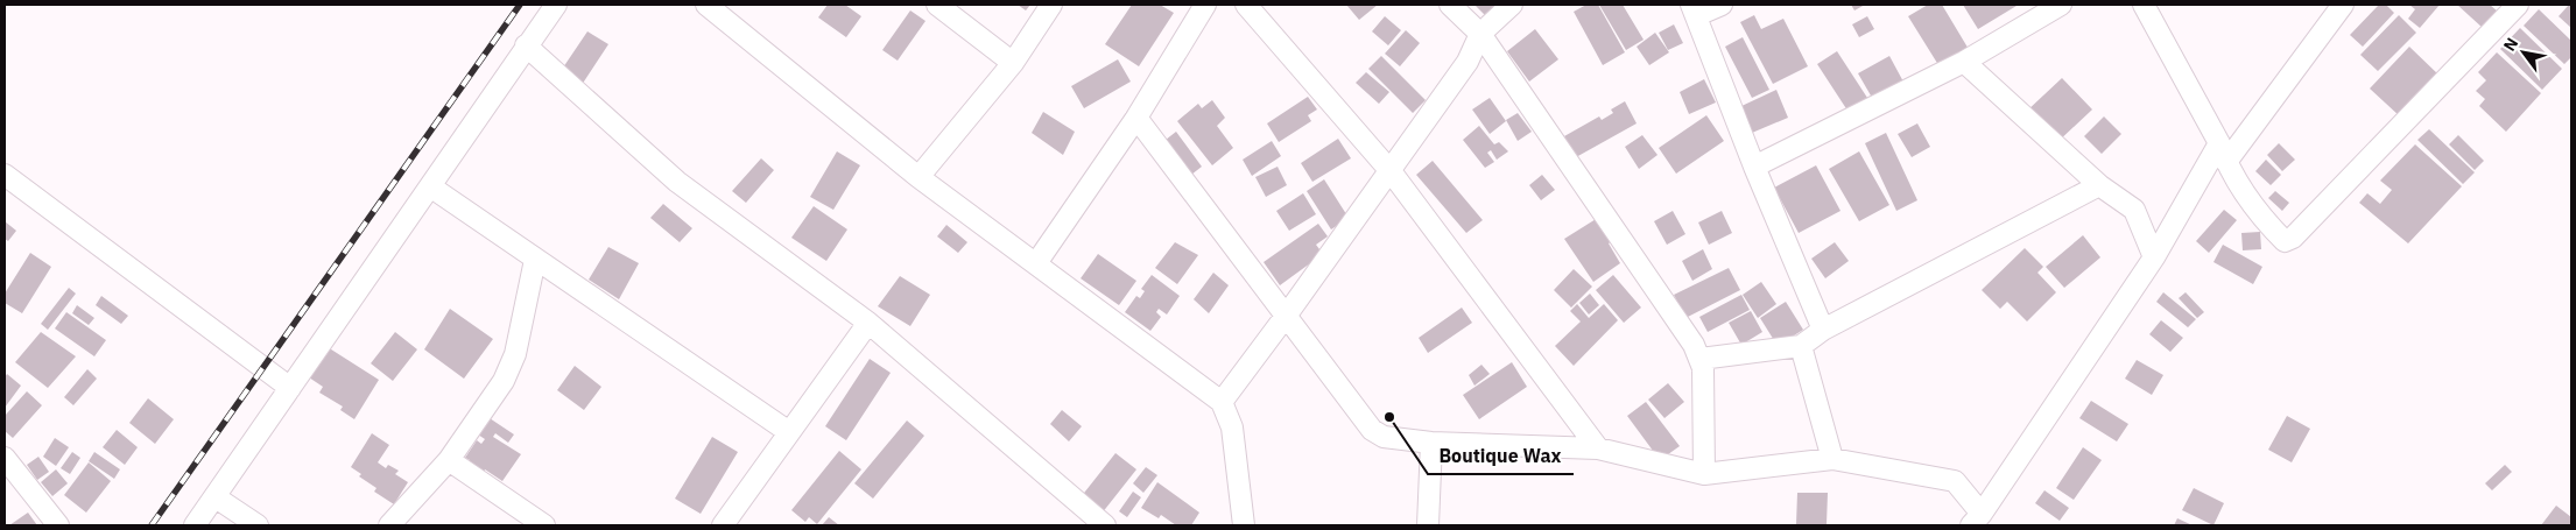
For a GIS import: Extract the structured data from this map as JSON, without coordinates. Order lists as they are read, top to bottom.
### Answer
{
  "places": ["Boutique Wax"],
  "north": "top left"
}
